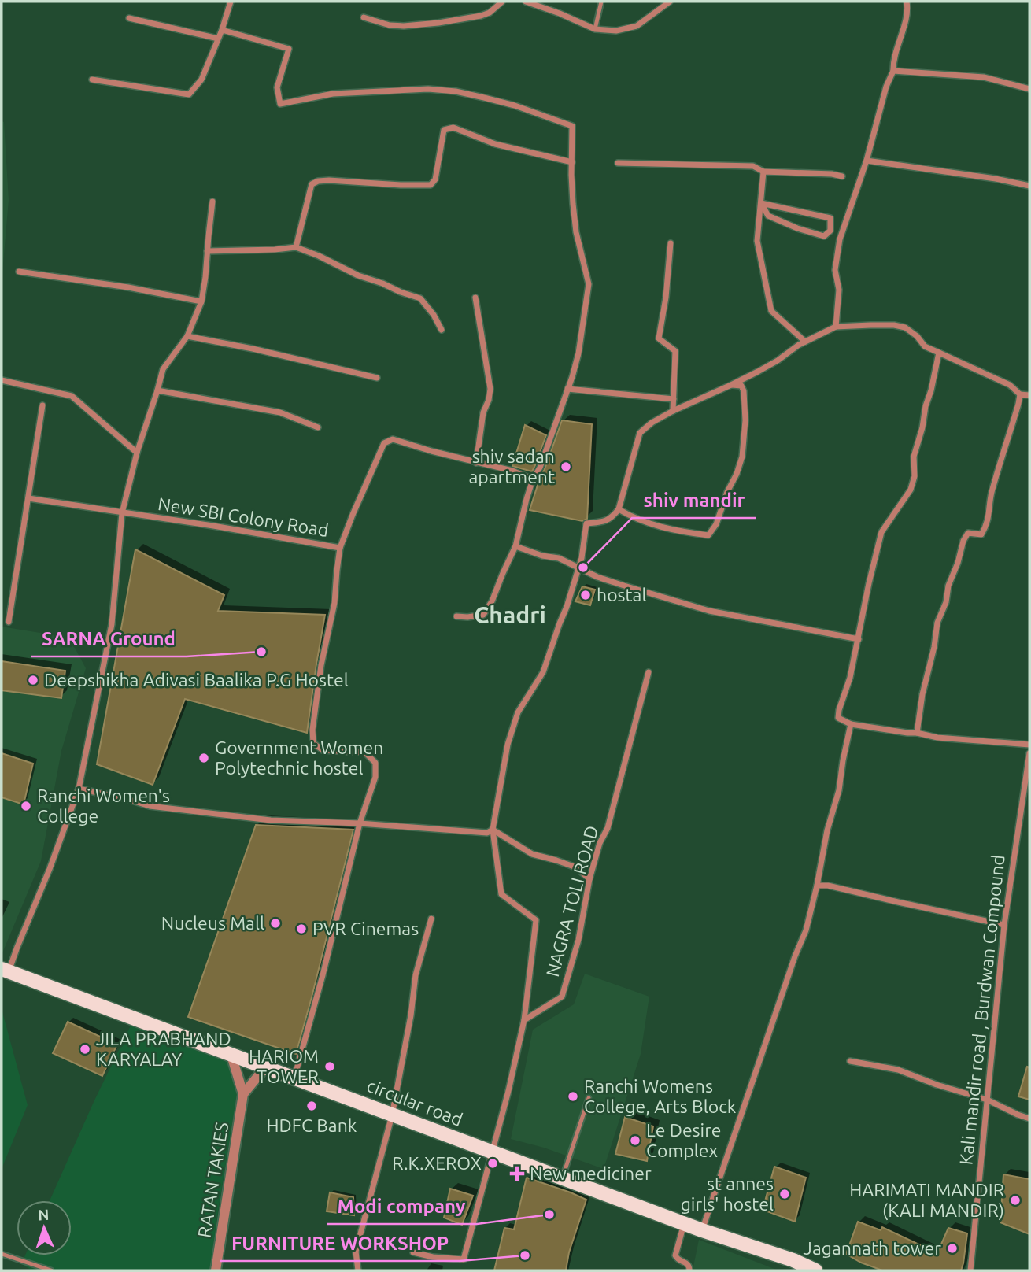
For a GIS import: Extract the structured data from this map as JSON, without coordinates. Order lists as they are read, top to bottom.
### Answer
{
  "streets": {
    "main road": ["circular road"],
    "street": [
      "New SBI Colony Road",
      "NAGRA TOLI ROAD",
      "Kali mandir road , Burdwan Compound",
      "RATAN TAKIES"
    ]
  },
  "crossings": [
    ["circular road", "RATAN TAKIES"]
  ],
  "districts": ["Chadri"],
  "places": {
    "other": [
      "shiv sadan apartment",
      "shiv mandir",
      "hostal",
      "SARNA Ground",
      "Deepshikha Adivasi Baalika P.G Hostel",
      "Government Women Polytechnic hostel",
      "Ranchi Women's College",
      "Nucleus Mall",
      "PVR Cinemas",
      "JILA PRABHAND KARYALAY",
      "HARIOM TOWER",
      "Ranchi Womens College, Arts Block",
      "HDFC Bank",
      "Le Desire Complex",
      "R.K.XEROX",
      "st annes girls' hostel",
      "HARIMATI MANDIR (KALI MANDIR)",
      "Modi company",
      "Jagannath tower",
      "FURNITURE WORKSHOP"
    ],
    "health": ["New mediciner"]
  },
  "north": "top"
}
